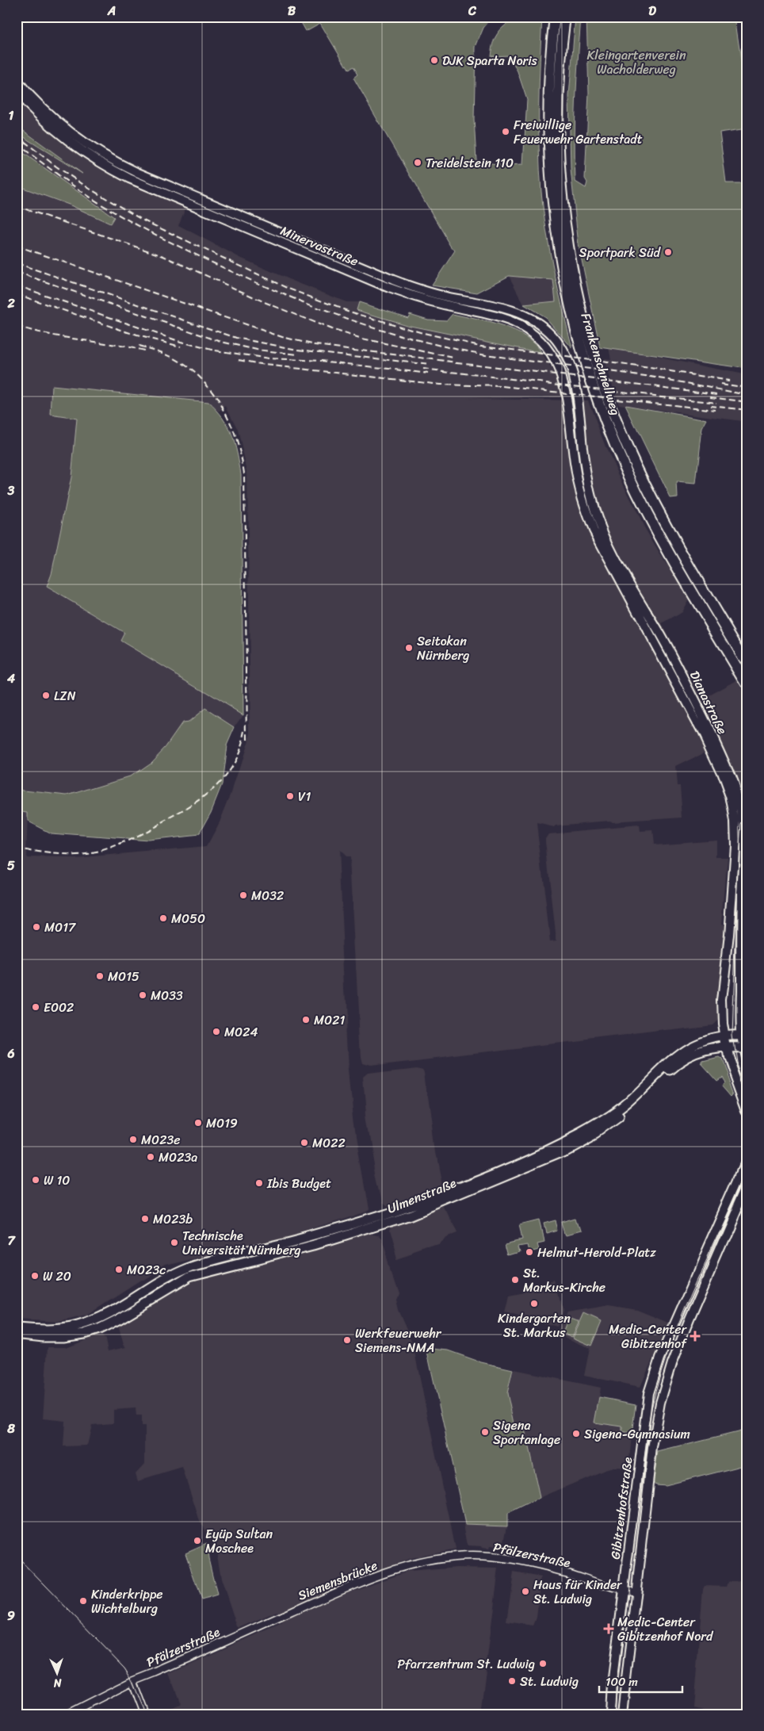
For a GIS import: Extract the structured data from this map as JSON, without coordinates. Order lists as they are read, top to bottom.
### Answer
{
  "streets": {
    "highway": ["Frankenschnellweg"],
    "main road": [
      "Minervastraße",
      "Dianastraße",
      "Ulmenstraße",
      "Gibitzenhofstraße"
    ],
    "street": ["Pfälzerstraße", "Siemensbrücke"]
  },
  "crossings": [
    ["Minervastraße", "Dianastraße"],
    ["Dianastraße", "Ulmenstraße"],
    ["Gibitzenhofstraße", "Pfälzerstraße"],
    ["Pfälzerstraße", "Siemensbrücke"]
  ],
  "parks": ["Kleingartenverein Wacholderweg"],
  "places": {
    "other": [
      "DJK Sparta Noris",
      "Freiwillige Feuerwehr Gartenstadt",
      "Treidelstein 110",
      "Sportpark Süd",
      "Seitokan Nürnberg",
      "LZN",
      "V1",
      "M032",
      "M050",
      "M017",
      "M015",
      "M033",
      "E002",
      "M021",
      "M024",
      "M019",
      "M023e",
      "M022",
      "M023a",
      "W 10",
      "Ibis Budget",
      "M023b",
      "Technische Universität Nürnberg",
      "Helmut-Herold-Platz",
      "M023c",
      "W 20",
      "St. Markus-Kirche",
      "Kindergarten St. Markus",
      "Werkfeuerwehr Siemens-NMA",
      "Sigena Sportanlage",
      "Sigena-Gymnasium",
      "Eyüp Sultan Moschee",
      "Haus für Kinder St. Ludwig",
      "Kinderkrippe Wichtelburg",
      "Pfarrzentrum St. Ludwig",
      "St. Ludwig"
    ],
    "health": ["Medic-Center Gibitzenhof", "Medic-Center Gibitzenhof Nord"]
  },
  "scale_bar": "100 m",
  "north": "bottom",
  "grid": {
    "columns": [
      "A",
      "B",
      "C",
      "D"
    ],
    "rows": [
      "1",
      "2",
      "3",
      "4",
      "5",
      "6",
      "7",
      "8",
      "9"
    ]
  }
}
